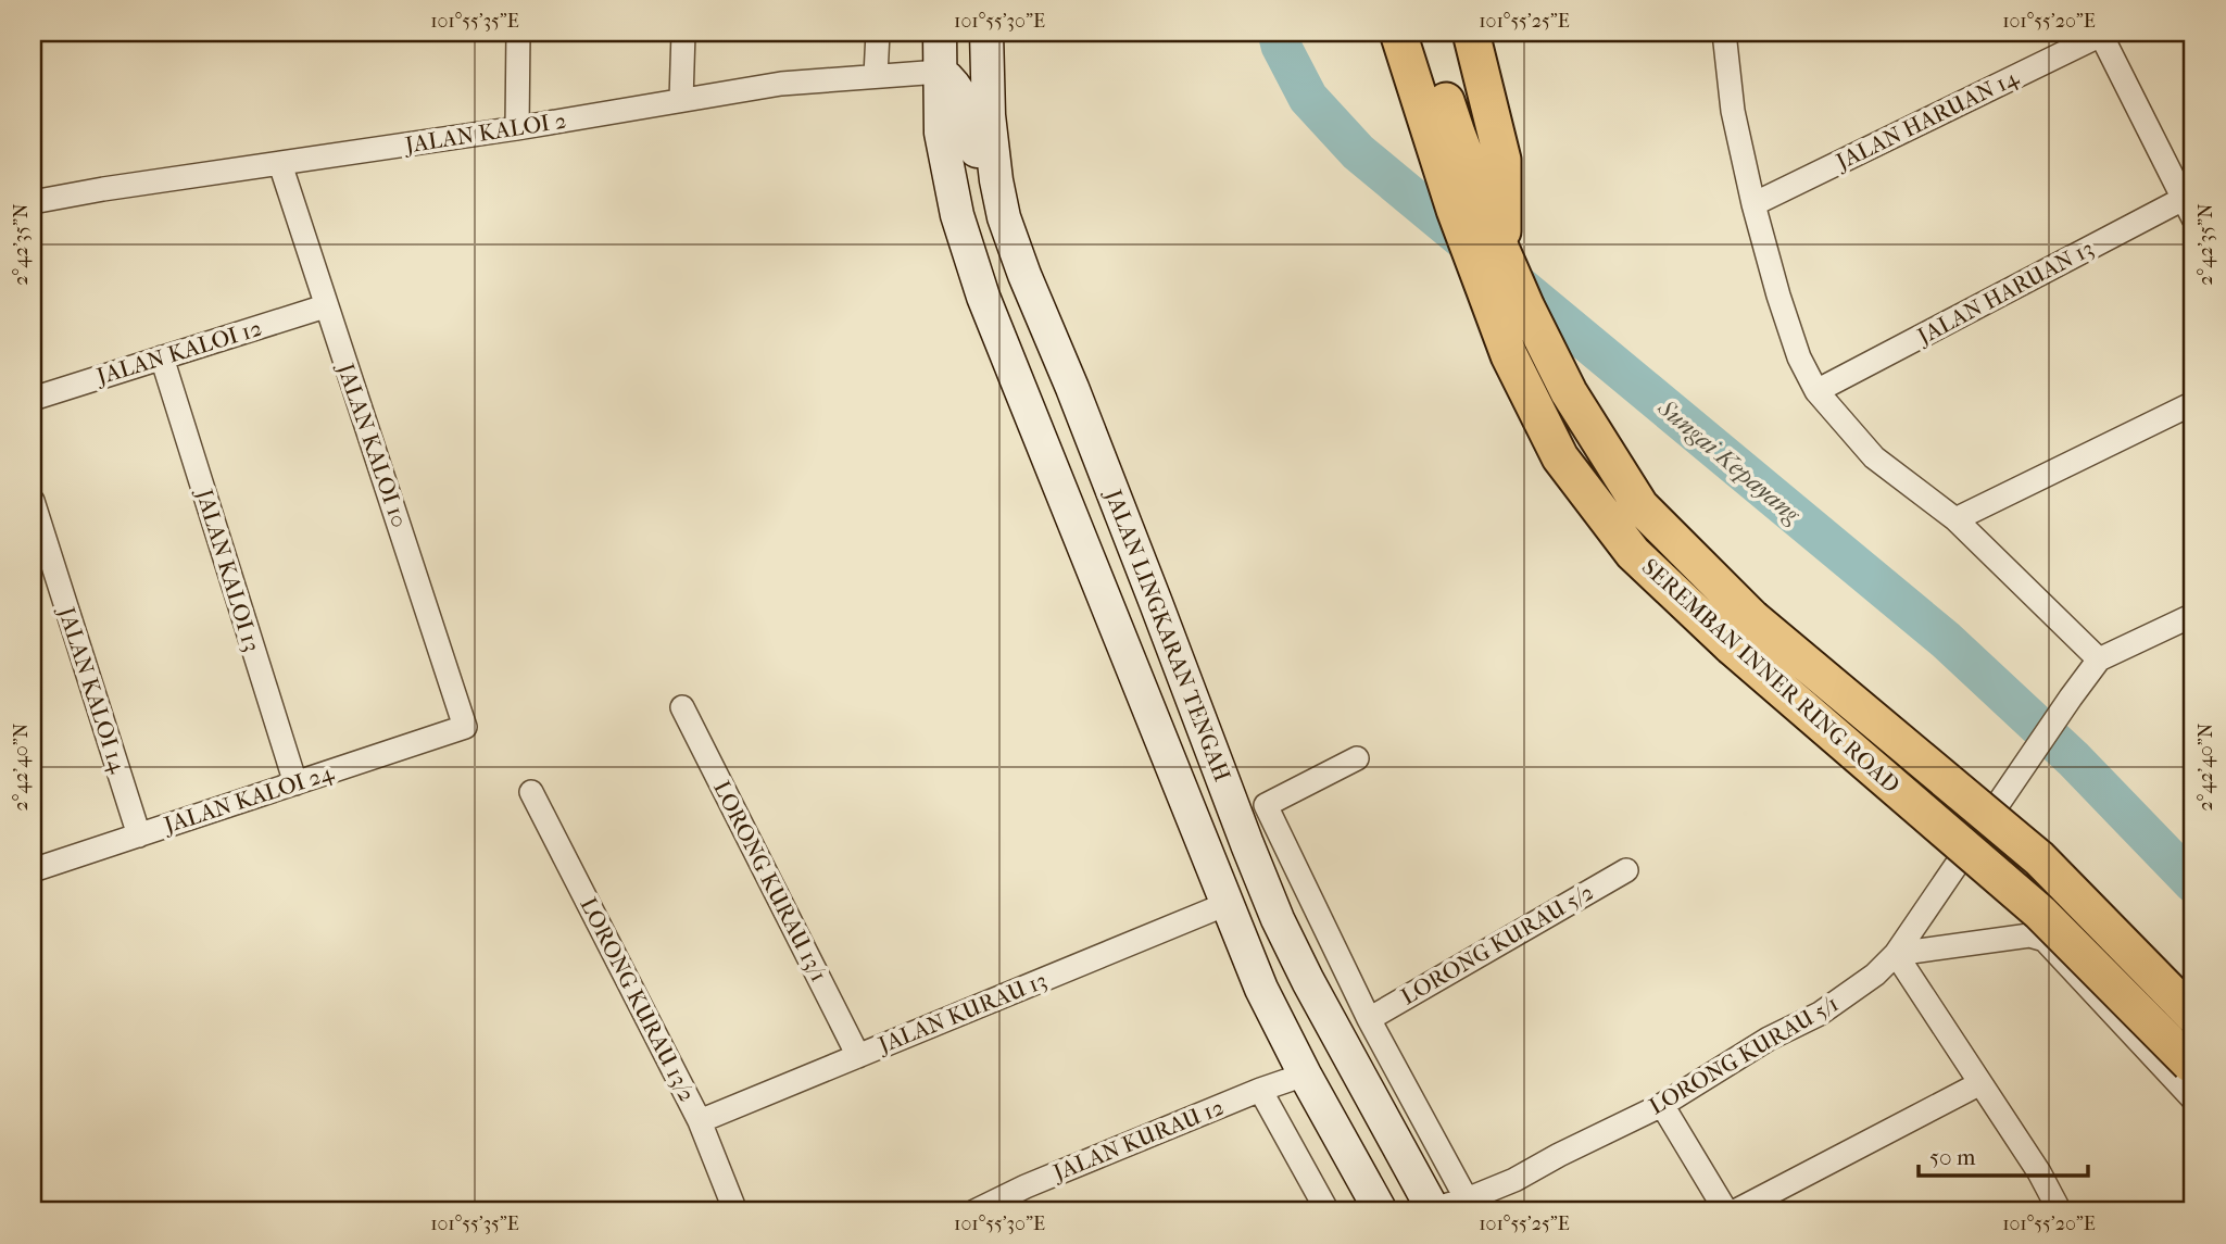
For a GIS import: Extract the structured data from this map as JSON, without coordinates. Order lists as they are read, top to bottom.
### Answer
{
  "streets": {
    "main road": ["SEREMBAN INNER RING ROAD"],
    "street": [
      "JALAN HARUAN 14",
      "JALAN KALOI 2",
      "JALAN HARUAN 13",
      "JALAN KALOI 12",
      "JALAN KALOI 10",
      "JALAN KALOI 13",
      "JALAN LINGKARAN TENGAH",
      "JALAN KALOI 14",
      "JALAN KALOI 24",
      "LORONG KURAU 13/1",
      "LORONG KURAU 5/2",
      "LORONG KURAU 13/2",
      "JALAN KURAU 13",
      "LORONG KURAU 5/1",
      "JALAN KURAU 12"
    ]
  },
  "crossings": [
    ["JALAN KALOI 2", "JALAN KALOI 10"],
    ["JALAN KALOI 2", "JALAN LINGKARAN TENGAH"],
    ["JALAN KALOI 12", "JALAN KALOI 10"],
    ["JALAN KALOI 12", "JALAN KALOI 13"],
    ["JALAN KALOI 10", "JALAN KALOI 24"],
    ["JALAN KALOI 13", "JALAN KALOI 24"],
    ["JALAN LINGKARAN TENGAH", "JALAN KURAU 13"],
    ["JALAN LINGKARAN TENGAH", "LORONG KURAU 5/1"],
    ["JALAN LINGKARAN TENGAH", "JALAN KURAU 12"],
    ["JALAN KALOI 14", "JALAN KALOI 24"],
    ["LORONG KURAU 13/1", "JALAN KURAU 13"],
    ["LORONG KURAU 13/2", "JALAN KURAU 13"]
  ],
  "water": ["Sungai Kepayang"],
  "scale_bar": "50 m",
  "coordinates": [
    "101°55'35\"E",
    "101°55'30\"E",
    "101°55'25\"E",
    "101°55'20\"E",
    "2°42'35\"N",
    "2°42'40\"N"
  ]
}
